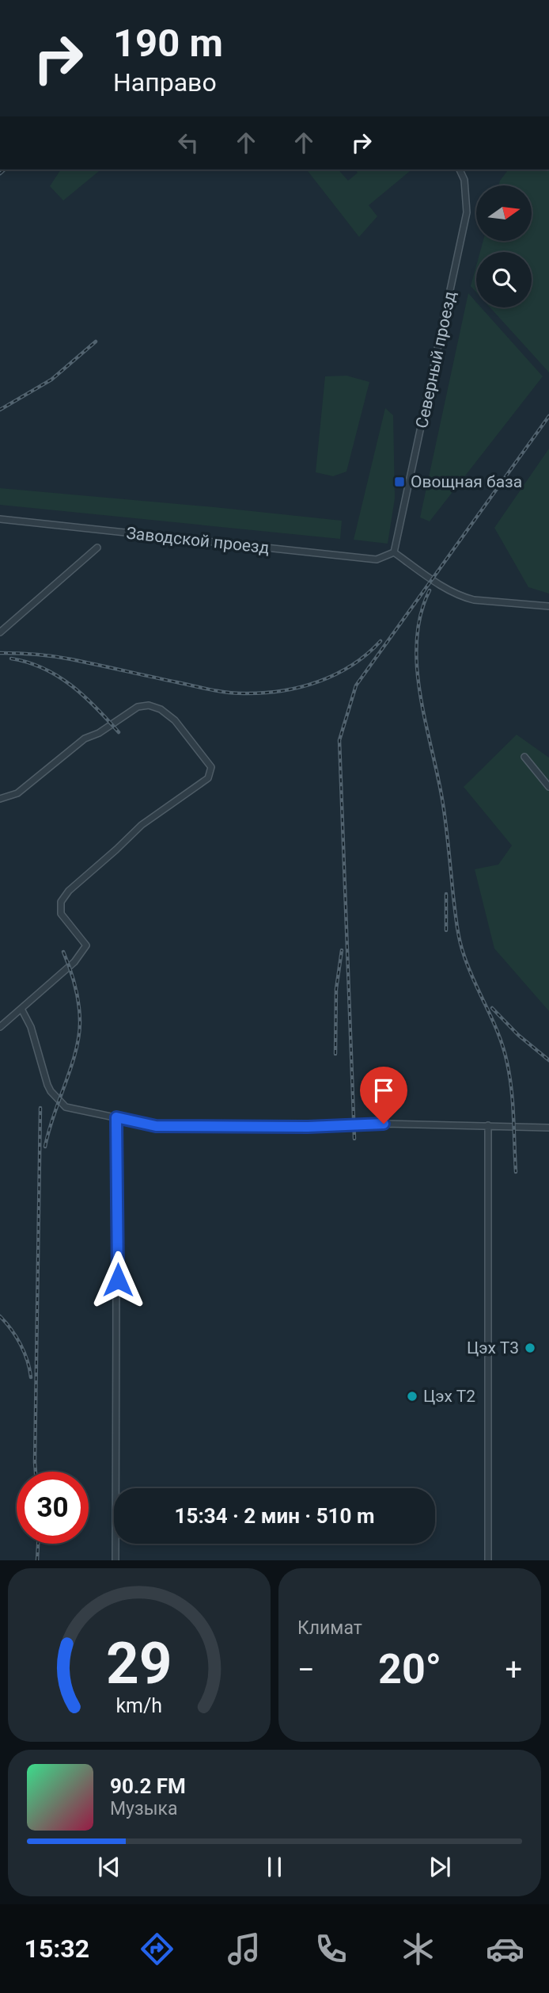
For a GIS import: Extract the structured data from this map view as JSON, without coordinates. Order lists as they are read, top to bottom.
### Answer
{
  "streets": {
    "street": ["Северный проезд", "Заводской проезд"]
  },
  "crossings": [
    ["Северный проезд", "Заводской проезд"]
  ],
  "places": {
    "transit": ["Овощная база"],
    "other": ["Цэх Т3", "Цэх Т2"]
  },
  "north": "right",
  "page": {
    "turn": ["190 m", "Направо"],
    "limit": "30",
    "trip": "15:34 · 2 мин · 510 m",
    "tile": "Климат",
    "heat": ["−", "20°", "+"],
    "song": ["90.2 FM", "Музыка"],
    "tabs": "15:32",
    "gauge": ["29", "km/h"]
  }
}
